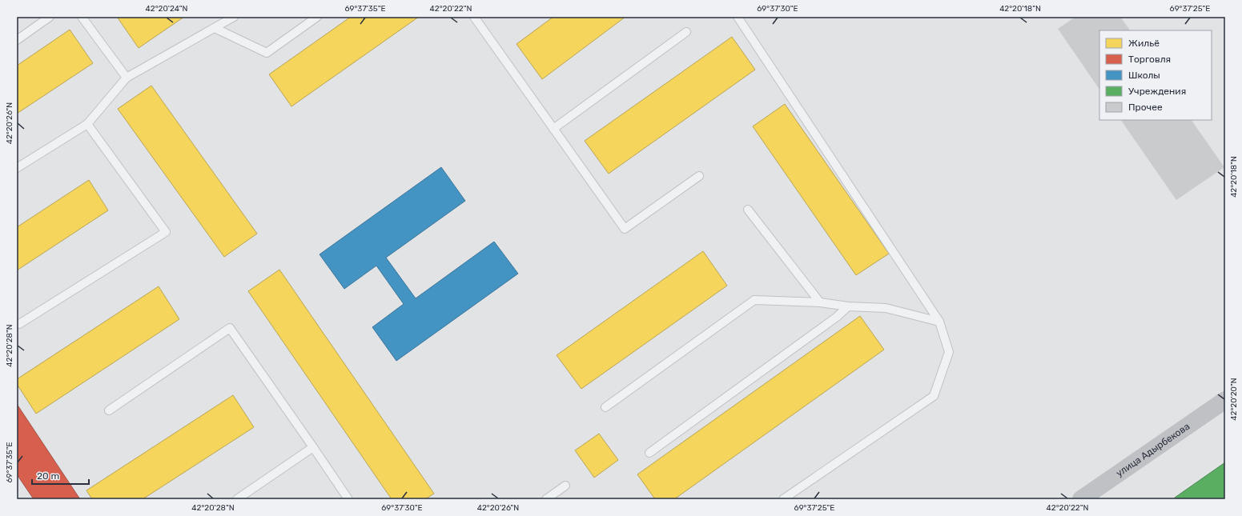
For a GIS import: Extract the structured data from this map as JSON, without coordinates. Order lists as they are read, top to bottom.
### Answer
{
  "streets": {
    "main road": ["улица Адырбекова"]
  },
  "legend": [
    "Жильё",
    "Торговля",
    "Школы",
    "Учреждения",
    "Прочее"
  ],
  "scale_bar": "20 m",
  "coordinates": [
    "42°20'24\"N",
    "69°37'35\"E",
    "42°20'22\"N",
    "69°37'30\"E",
    "42°20'18\"N",
    "69°37'25\"E",
    "42°20'26\"N",
    "42°20'28\"N",
    "42°20'20\"N"
  ]
}
